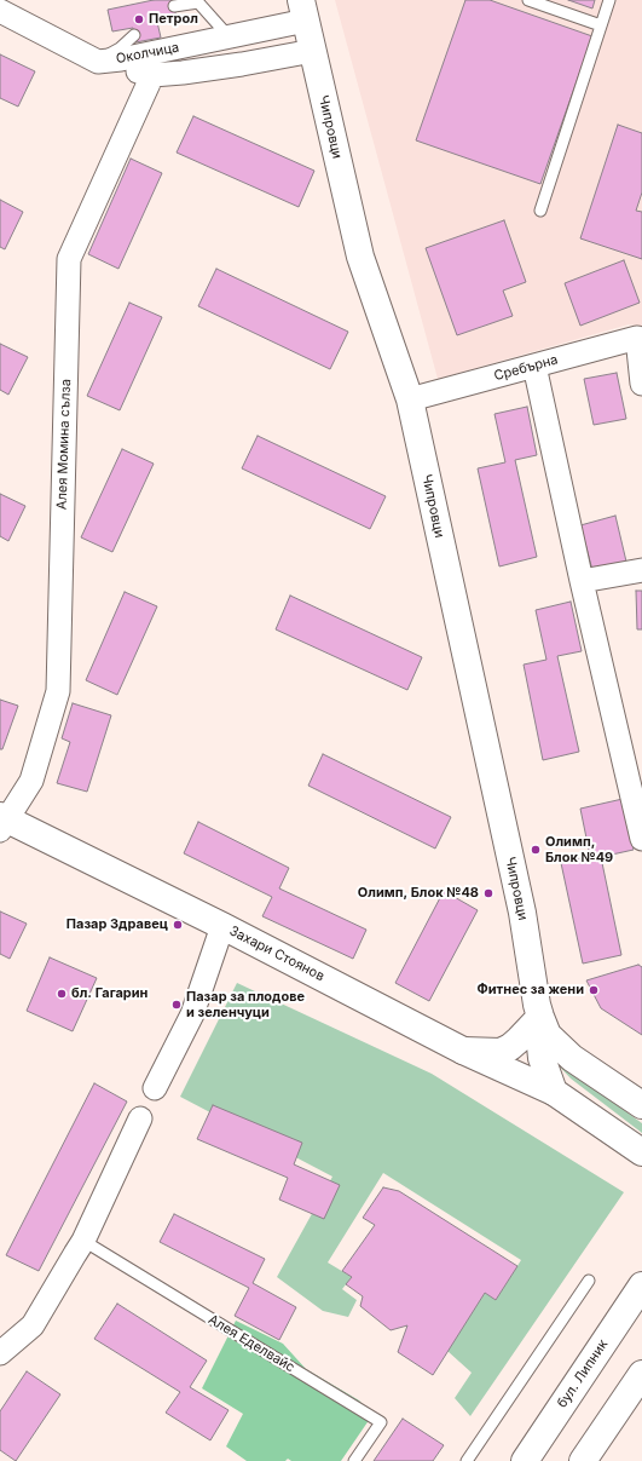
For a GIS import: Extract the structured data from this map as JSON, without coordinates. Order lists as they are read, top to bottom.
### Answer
{
  "streets": {
    "main road": ["Чипровци", "Захари Стоянов", "бул. Липник"],
    "street": ["Околчица", "Сребърна", "Алея Момина сълза"],
    "lane": ["Алея Еделвайс"]
  },
  "crossings": [
    ["Околчица", "Чипровци"],
    ["Чипровци", "Сребърна"],
    ["Алея Момина сълза", "Захари Стоянов"]
  ],
  "places": [
    "Петрол",
    "Олимп, Блок №49",
    "Олимп, Блок №48",
    "Пазар Здравец",
    "Фитнес за жени",
    "бл. Гагарин",
    "Пазар за плодове и зеленчуци"
  ]
}
